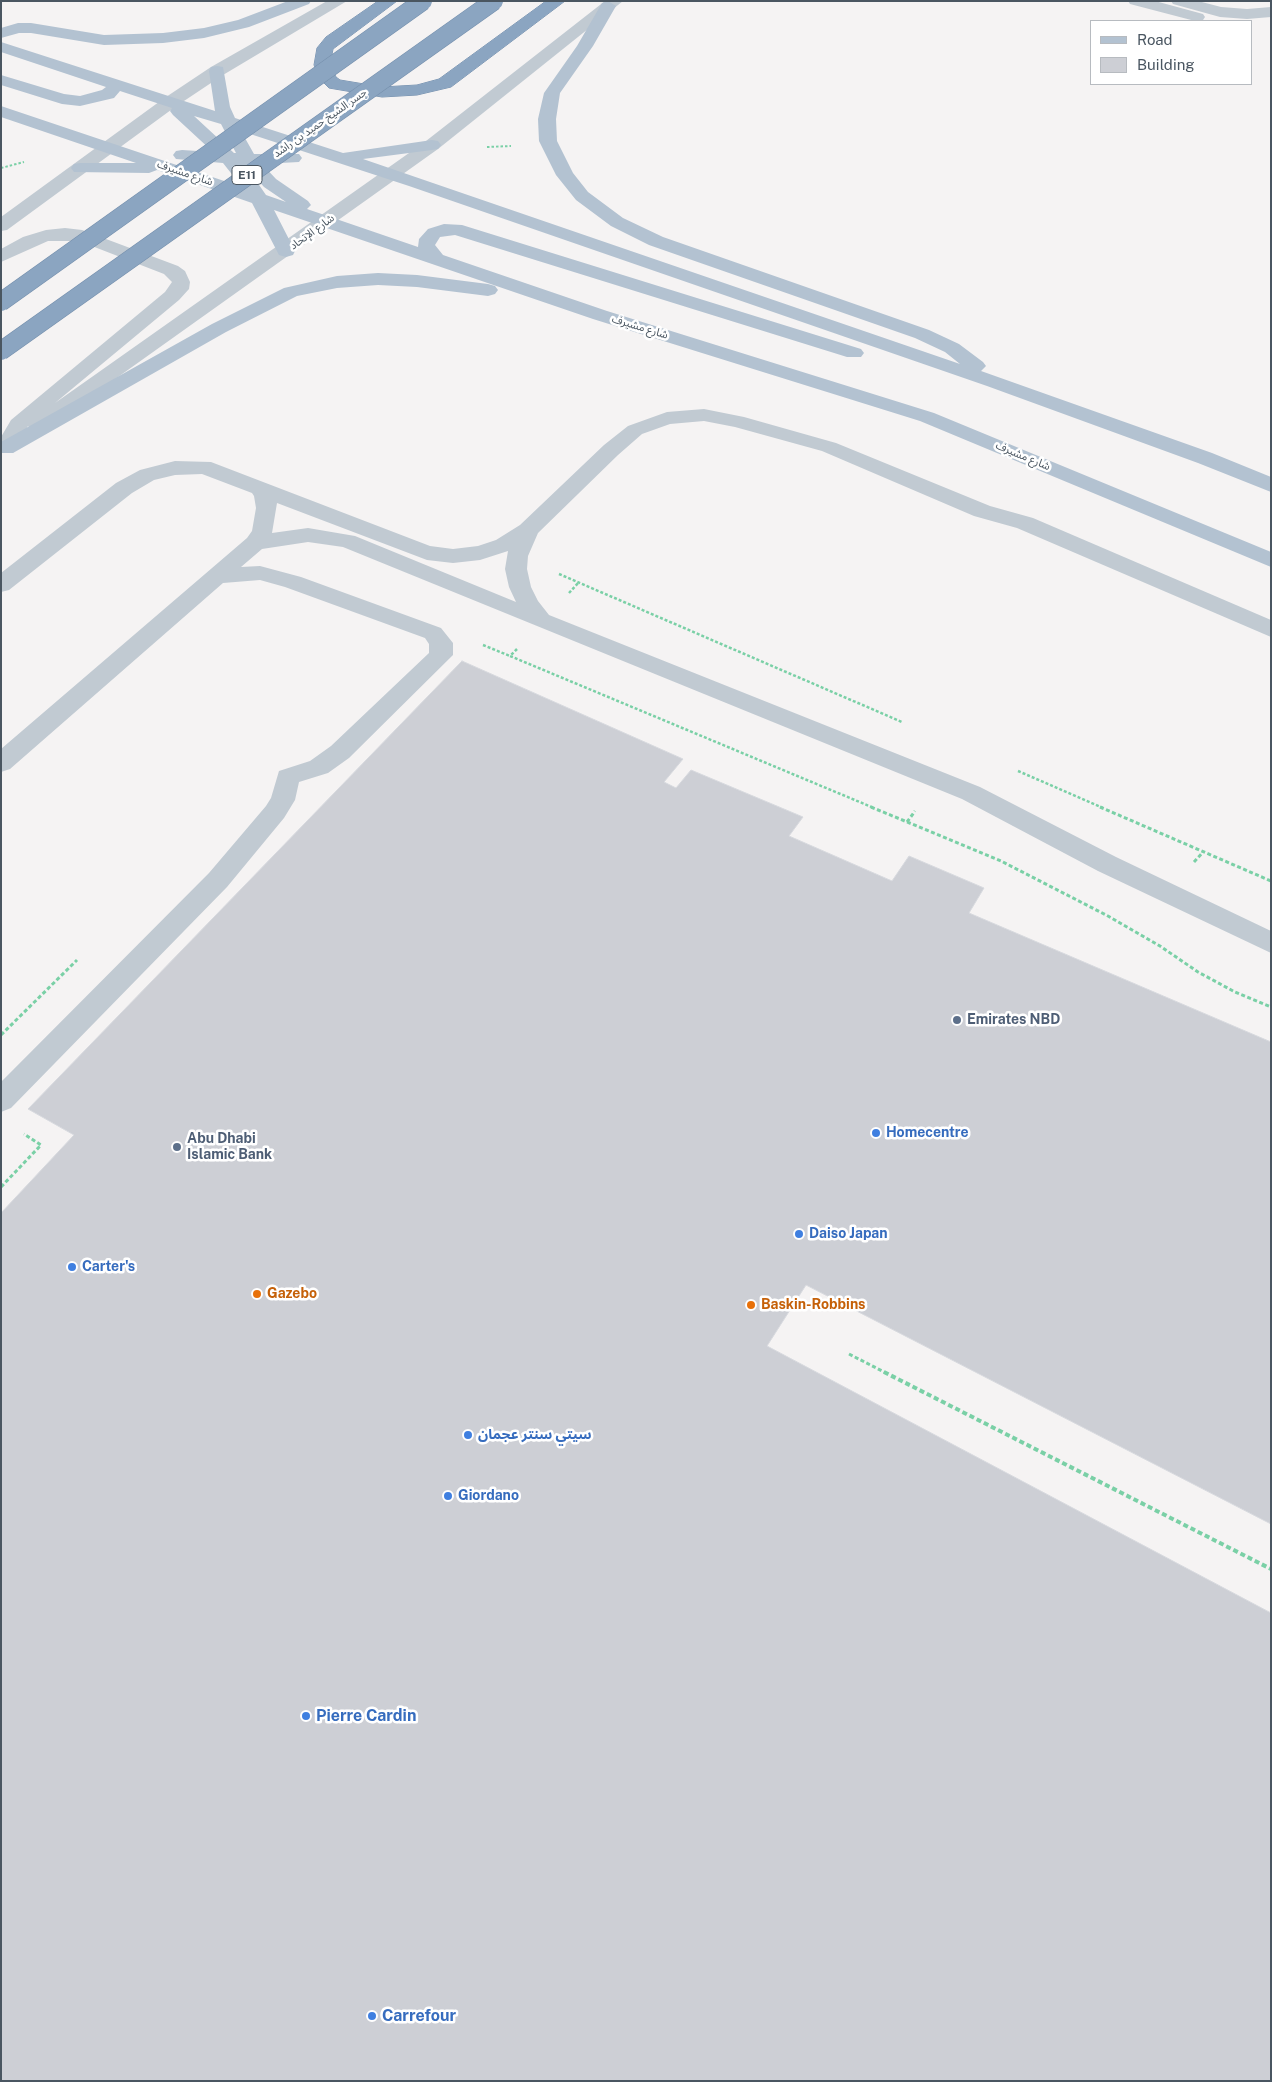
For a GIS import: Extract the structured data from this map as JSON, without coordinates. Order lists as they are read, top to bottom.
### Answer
{
  "streets": {
    "highway": ["جسر الشيخ حميد بن راشد", "E11"],
    "main road": ["شارع مشيرف"],
    "street": ["شارع الإتحاد"]
  },
  "crossings": [
    ["شارع مشيرف", "شارع الإتحاد"]
  ],
  "places": [
    "Emirates NBD",
    "Homecentre",
    "Abu Dhabi Islamic Bank",
    "Daiso Japan",
    "Carter's",
    "Gazebo",
    "Baskin-Robbins",
    "سيتي سنتر عجمان",
    "Giordano",
    "Pierre Cardin",
    "Carrefour"
  ],
  "legend": ["Road", "Building"]
}
